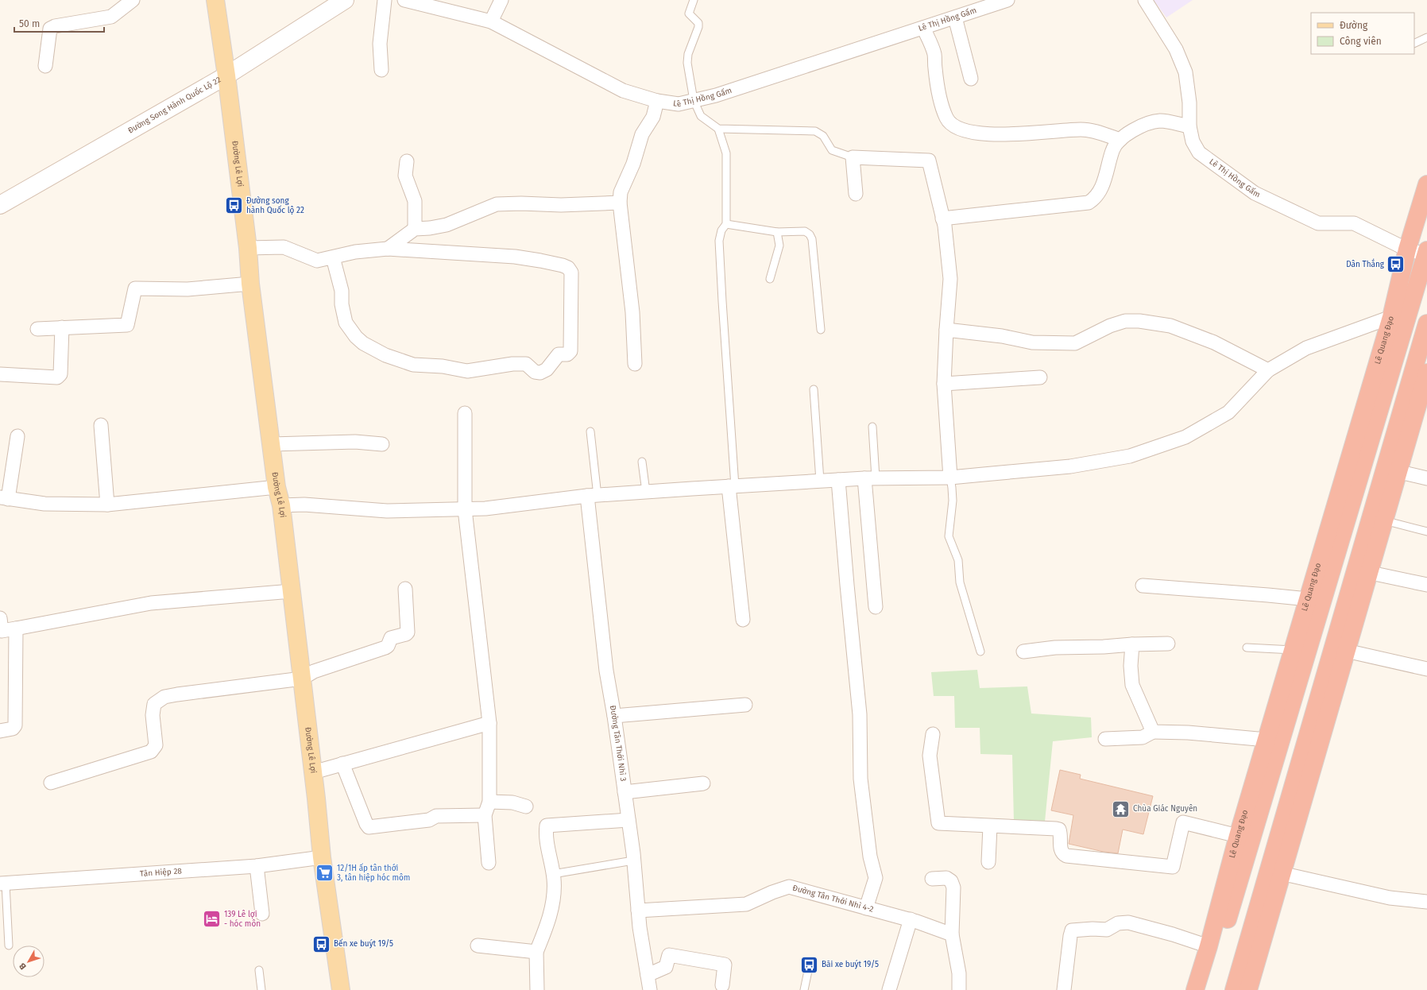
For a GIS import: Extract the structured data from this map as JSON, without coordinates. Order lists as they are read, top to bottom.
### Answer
{
  "streets": {
    "highway": ["Lê Quang Đạo"],
    "main road": ["Đường Lê Lợi"],
    "street": [
      "Lê Thị Hồng Gấm",
      "Đường Song Hành Quốc Lộ 22",
      "Đường Tân Thới Nhì 3",
      "Tân Hiệp 28",
      "Đường Tân Thới Nhì 4-2"
    ]
  },
  "crossings": [
    ["Lê Thị Hồng Gấm", "Lê Quang Đạo"],
    ["Đường Song Hành Quốc Lộ 22", "Đường Lê Lợi"],
    ["Đường Lê Lợi", "Tân Hiệp 28"],
    ["Đường Tân Thới Nhì 3", "Đường Tân Thới Nhì 4-2"]
  ],
  "places": {
    "bus stop": [
      "Đường song hành Quốc lộ 22",
      "Dân Thắng",
      "Bến xe buýt 19/5",
      "Bãi xe buýt 19/5"
    ],
    "temple": ["Chùa Giác Nguyên"],
    "supermarket": ["12/1H ấp tân thới 3, tân hiệp hóc môm"],
    "hotel": ["139 Lê lợi - hóc môn"]
  },
  "legend": ["Đường", "Công viên"],
  "scale_bar": "50 m",
  "north": "bottom left"
}
